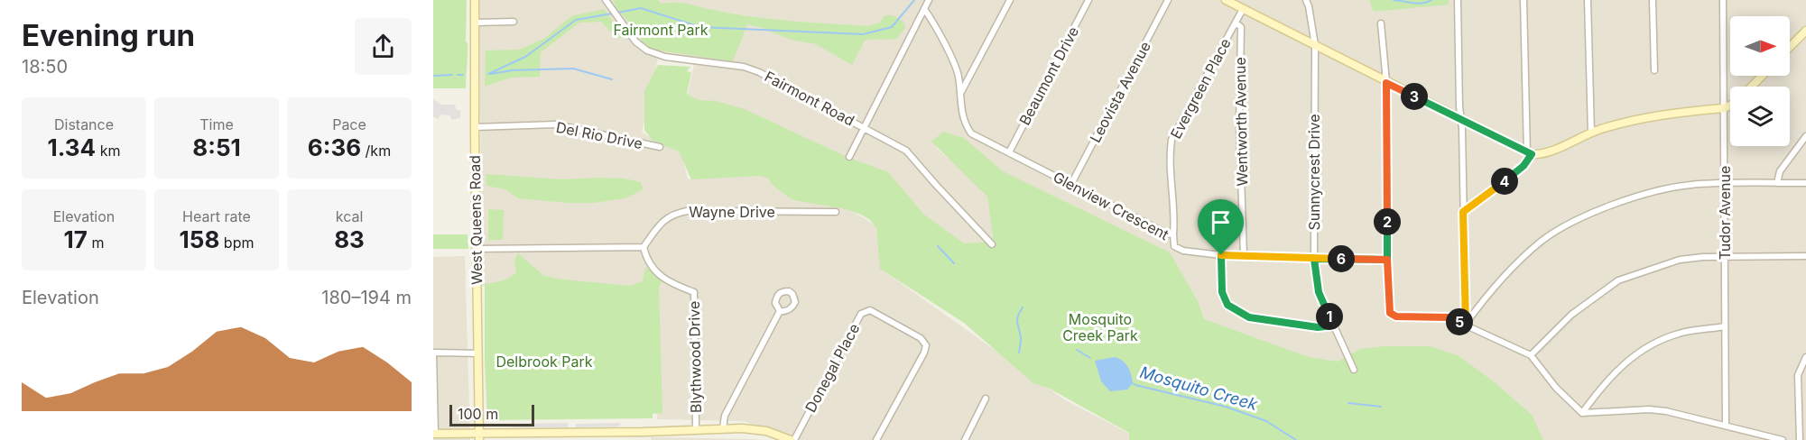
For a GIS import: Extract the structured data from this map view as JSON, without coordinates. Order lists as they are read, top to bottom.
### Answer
{
  "streets": {
    "street": [
      "Beaumont Drive",
      "Evergreen Place",
      "Leovista Avenue",
      "Fairmont Road",
      "Wentworth Avenue",
      "Del Rio Drive",
      "Sunnycrest Drive",
      "Glenview Crescent",
      "Wayne Drive",
      "Tudor Avenue",
      "West Queens Road",
      "Blythwood Drive",
      "Donegal Place"
    ]
  },
  "crossings": [
    ["Beaumont Drive", "Glenview Crescent"],
    ["Evergreen Place", "Wentworth Avenue"],
    ["Evergreen Place", "Glenview Crescent"],
    ["Leovista Avenue", "Glenview Crescent"],
    ["Wentworth Avenue", "Glenview Crescent"],
    ["Del Rio Drive", "West Queens Road"],
    ["Sunnycrest Drive", "Glenview Crescent"],
    ["Wayne Drive", "Blythwood Drive"]
  ],
  "water": ["Mosquito Creek"],
  "parks": ["Fairmont Park", "Mosquito Creek Park", "Delbrook Park"],
  "scale_bar": "100 m",
  "north": "right",
  "page": {
    "heading": ["Evening run", "18:50"],
    "pins": [
      "3",
      "4",
      "2",
      "6",
      "1",
      "5"
    ],
    "stats": [
      ["Distance", "1.34 km"],
      ["Time", "8:51"],
      ["Pace", "6:36 /km"],
      ["Elevation", "17 m"],
      ["Heart rate", "158 bpm"],
      ["kcal", "83"]
    ],
    "chart": ["Elevation", "180–194 m"],
    "scale": "100 m"
  }
}
